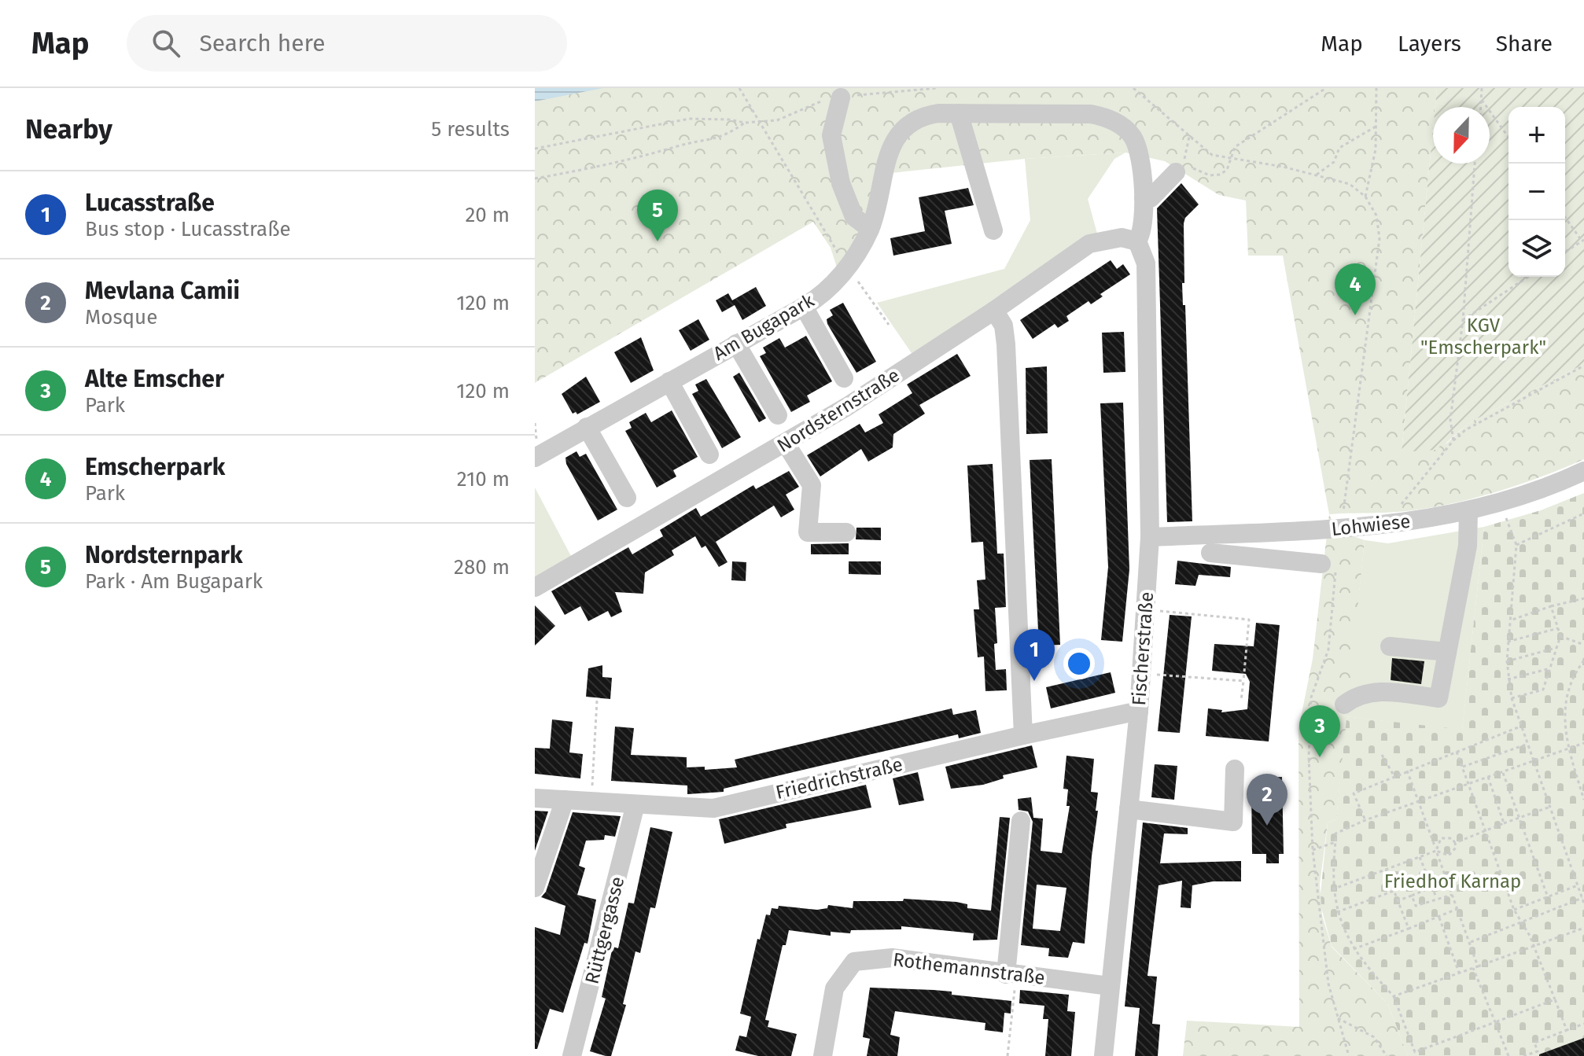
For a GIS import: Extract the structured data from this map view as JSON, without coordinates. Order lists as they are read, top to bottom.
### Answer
{
  "streets": {
    "street": [
      "Am Bugapark",
      "Nordsternstraße",
      "Lohwiese",
      "Fischerstraße",
      "Friedrichstraße",
      "Rüttgergasse",
      "Rothemannstraße"
    ]
  },
  "crossings": [
    ["Am Bugapark", "Nordsternstraße"],
    ["Am Bugapark", "Fischerstraße"],
    ["Nordsternstraße", "Fischerstraße"],
    ["Lohwiese", "Fischerstraße"],
    ["Fischerstraße", "Friedrichstraße"],
    ["Fischerstraße", "Rothemannstraße"],
    ["Friedrichstraße", "Rüttgergasse"]
  ],
  "parks": ["KGV \"Emscherpark\"", "Friedhof Karnap"],
  "north": "bottom",
  "page": {
    "header": "Map",
    "search": "Search here",
    "nav": ["Map", "Layers", "Share"],
    "heading": ["Nearby", "5 results"],
    "map_buttons": ["+", "−"],
    "list": [
      {
        "mark": "1",
        "name": "Lucasstraße",
        "note": "Bus stop · Lucasstraße",
        "value": "20 m"
      },
      {
        "mark": "2",
        "name": "Mevlana Camii",
        "note": "Mosque",
        "value": "120 m"
      },
      {
        "mark": "3",
        "name": "Alte Emscher",
        "note": "Park",
        "value": "120 m"
      },
      {
        "mark": "4",
        "name": "Emscherpark",
        "note": "Park",
        "value": "210 m"
      },
      {
        "mark": "5",
        "name": "Nordsternpark",
        "note": "Park · Am Bugapark",
        "value": "280 m"
      }
    ],
    "pins": [
      "5",
      "4",
      "1",
      "3",
      "2"
    ]
  }
}
